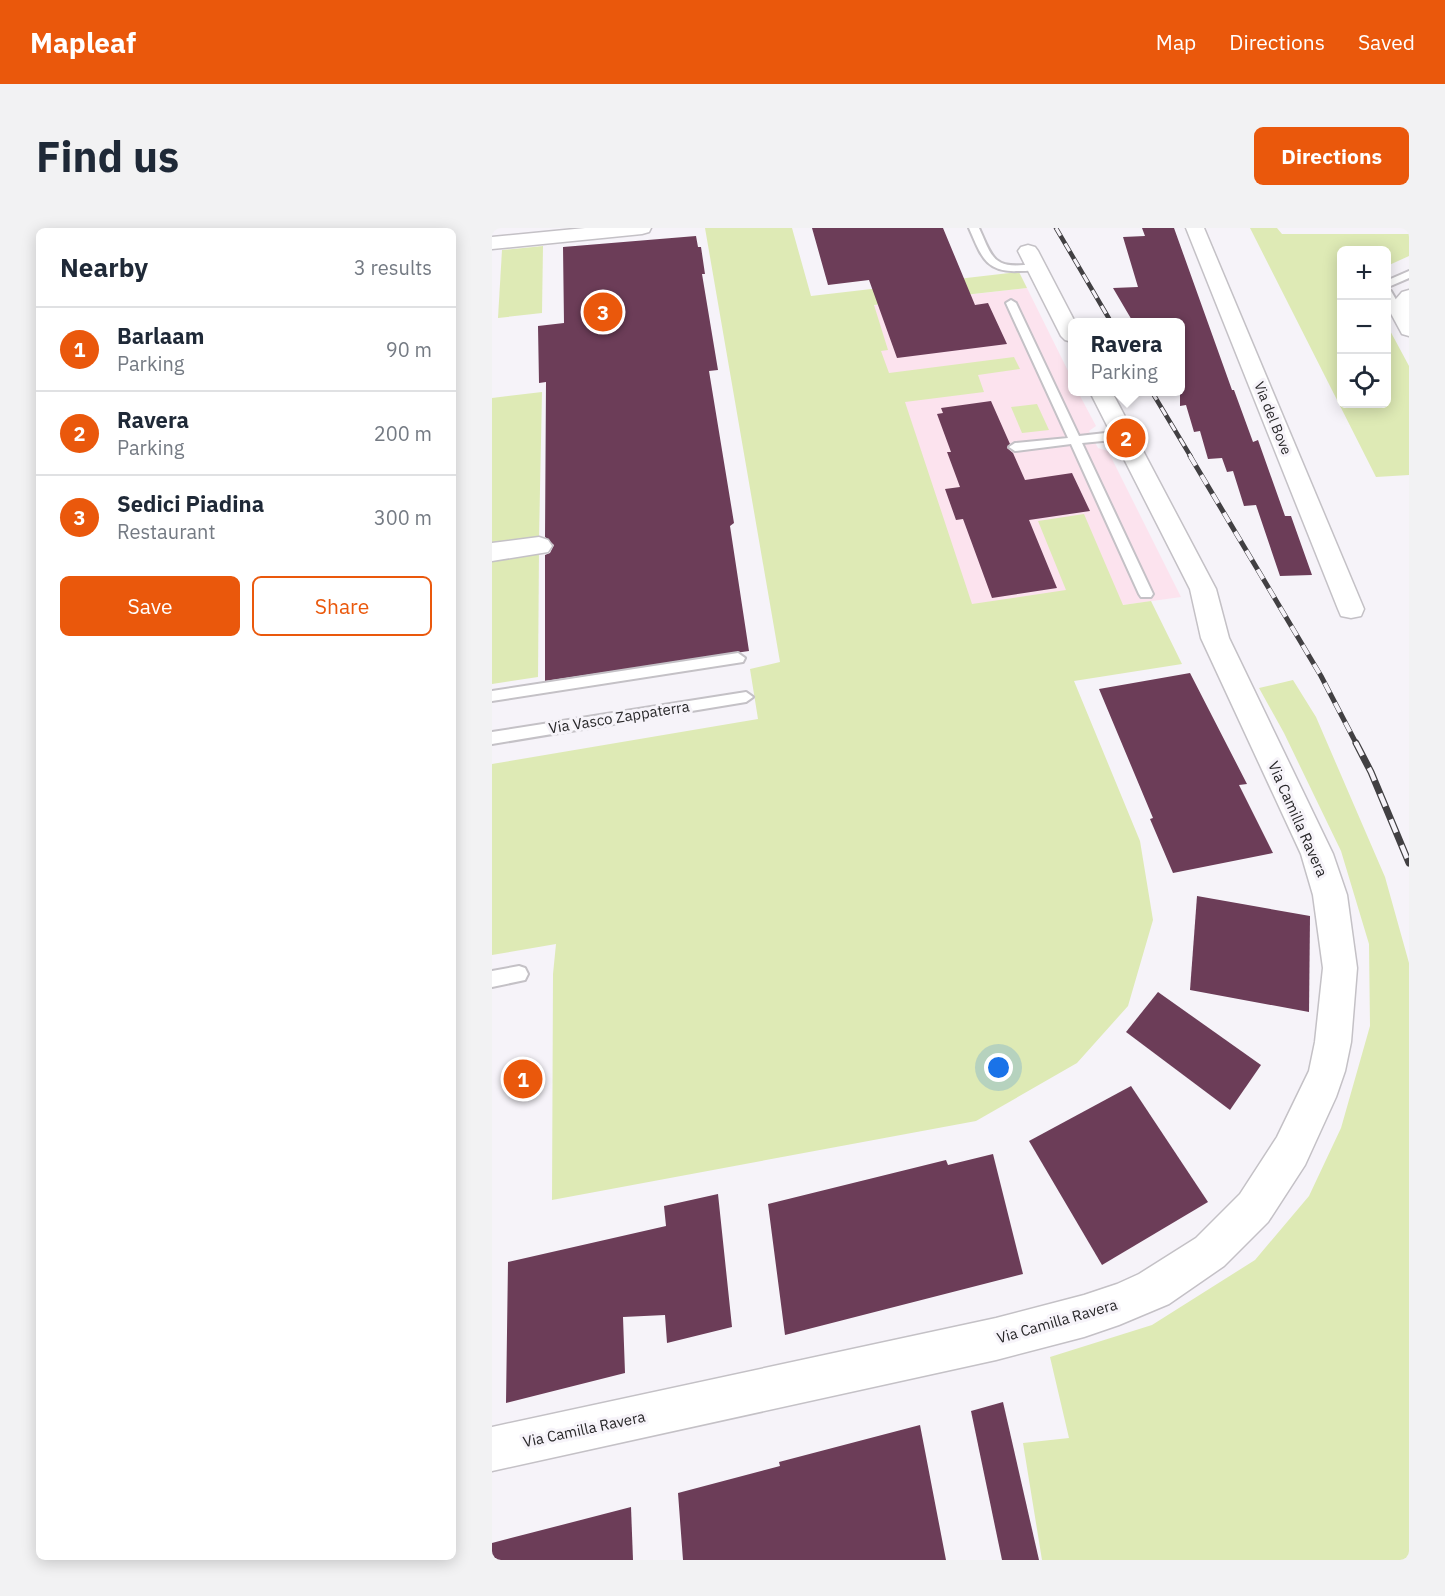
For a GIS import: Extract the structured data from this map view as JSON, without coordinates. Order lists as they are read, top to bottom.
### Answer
{
  "streets": {
    "street": ["Via del Bove", "Via Camilla Ravera"],
    "lane": ["Via Vasco Zappaterra"]
  },
  "page": {
    "header": "Mapleaf",
    "nav": ["Map", "Directions", "Saved"],
    "buttons": [
      "Directions",
      ["Save", "Share"]
    ],
    "title": "Find us",
    "heading": ["Nearby", "3 results"],
    "map_buttons": ["+", "−"],
    "pins": ["3", "2", "1"],
    "list": [
      {
        "mark": "1",
        "name": "Barlaam",
        "note": "Parking",
        "value": "90 m"
      },
      {
        "mark": "2",
        "name": "Ravera",
        "note": "Parking",
        "value": "200 m"
      },
      {
        "mark": "3",
        "name": "Sedici Piadina",
        "note": "Restaurant",
        "value": "300 m"
      }
    ],
    "popup": ["Ravera", "Parking"]
  }
}
